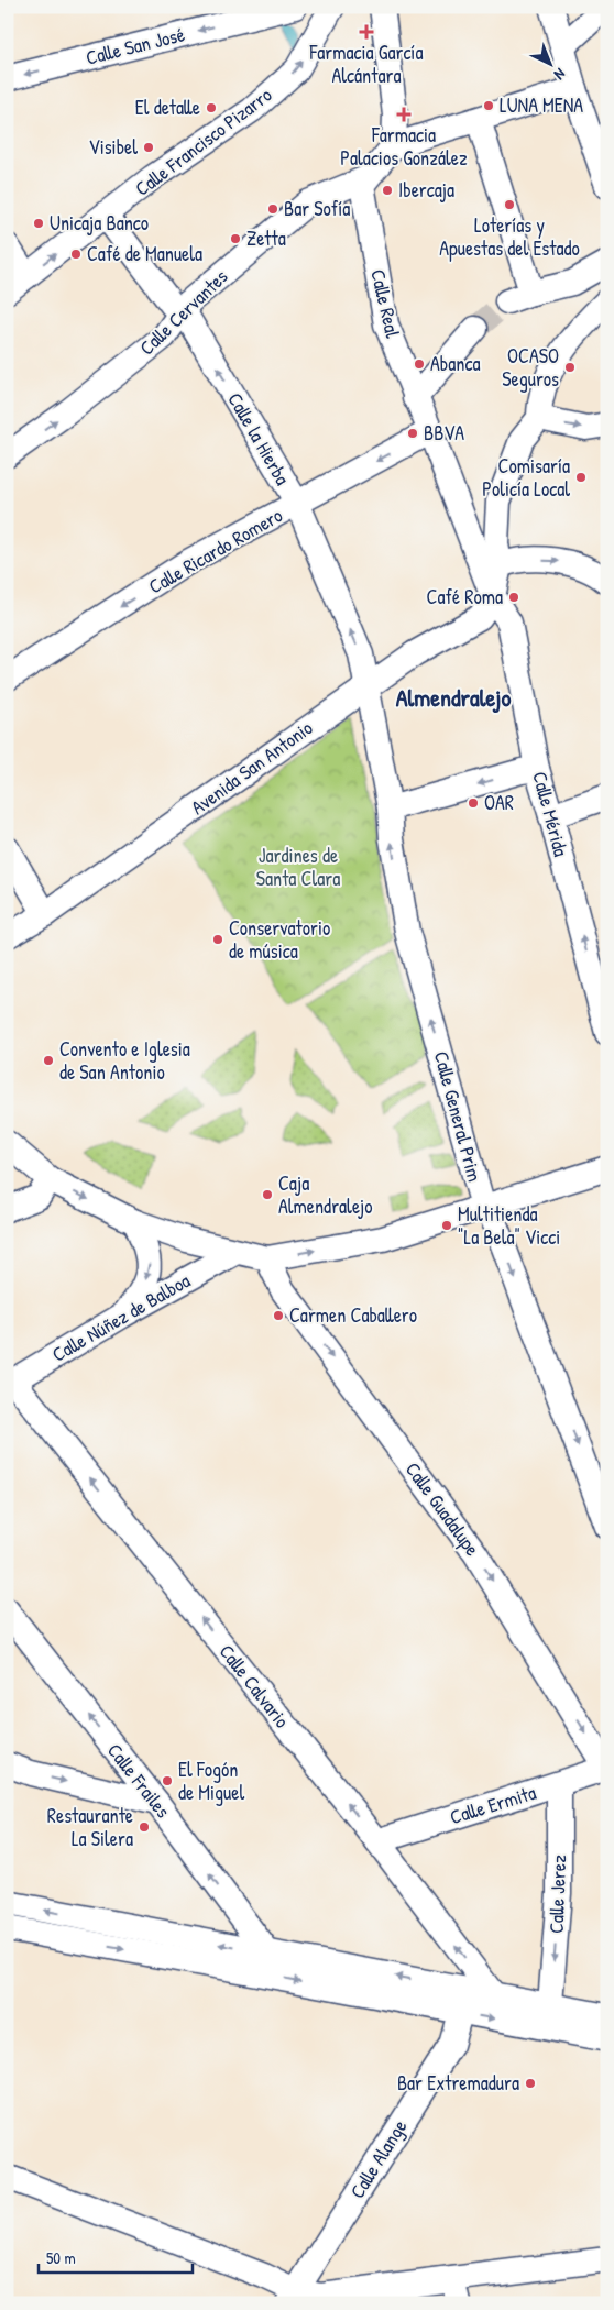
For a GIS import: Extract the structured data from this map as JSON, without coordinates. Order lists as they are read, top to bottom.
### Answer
{
  "streets": {
    "street": [
      "Calle San José",
      "Calle Francisco Pizarro",
      "Calle Real",
      "Calle Cervantes",
      "Calle la Hierba",
      "Calle Ricardo Romero",
      "Avenida San Antonio",
      "Calle Mérida",
      "Calle General Prim",
      "Calle Núñez de Balboa",
      "Calle Guadalupe",
      "Calle Calvario",
      "Calle Frailes",
      "Calle Ermita",
      "Calle Jerez",
      "Calle Alange"
    ]
  },
  "crossings": [
    ["Calle Francisco Pizarro", "Calle la Hierba"],
    ["Calle Real", "Calle Cervantes"],
    ["Calle Real", "Calle Ricardo Romero"],
    ["Calle Real", "Avenida San Antonio"],
    ["Calle Real", "Calle Mérida"],
    ["Calle Cervantes", "Calle la Hierba"],
    ["Calle la Hierba", "Calle Ricardo Romero"],
    ["Calle la Hierba", "Avenida San Antonio"],
    ["Calle la Hierba", "Calle General Prim"],
    ["Avenida San Antonio", "Calle Mérida"],
    ["Avenida San Antonio", "Calle General Prim"],
    ["Calle Núñez de Balboa", "Calle Calvario"],
    ["Calle Guadalupe", "Calle Ermita"],
    ["Calle Calvario", "Calle Ermita"],
    ["Calle Ermita", "Calle Jerez"]
  ],
  "one_way": [
    "Calle San José",
    "Calle Cervantes",
    "Calle la Hierba",
    "Calle Ricardo Romero",
    "Calle Mérida",
    "Calle Guadalupe",
    "Calle Calvario",
    "Calle Frailes",
    "Calle Jerez"
  ],
  "districts": ["Almendralejo"],
  "parks": ["Jardines de Santa Clara"],
  "places": {
    "health": ["Farmacia García Alcántara", "Farmacia Palacios González"],
    "other": [
      "LUNA MENA",
      "El detalle",
      "Visibel",
      "Ibercaja",
      "Loterías y Apuestas del Estado",
      "Bar Sofía",
      "Unicaja Banco",
      "Zetta",
      "Café de Manuela",
      "Abanca",
      "OCASO Seguros",
      "BBVA",
      "Comisaría Policía Local",
      "Café Roma",
      "OAR",
      "Conservatorio de música",
      "Convento e Iglesia de San Antonio",
      "Caja Almendralejo",
      "Multitienda \"La Bela\" Vicci",
      "Carmen Caballero",
      "El Fogón de Miguel",
      "Restaurante La Silera",
      "Bar Extremadura"
    ]
  },
  "scale_bar": "50 m",
  "north": "bottom right"
}
